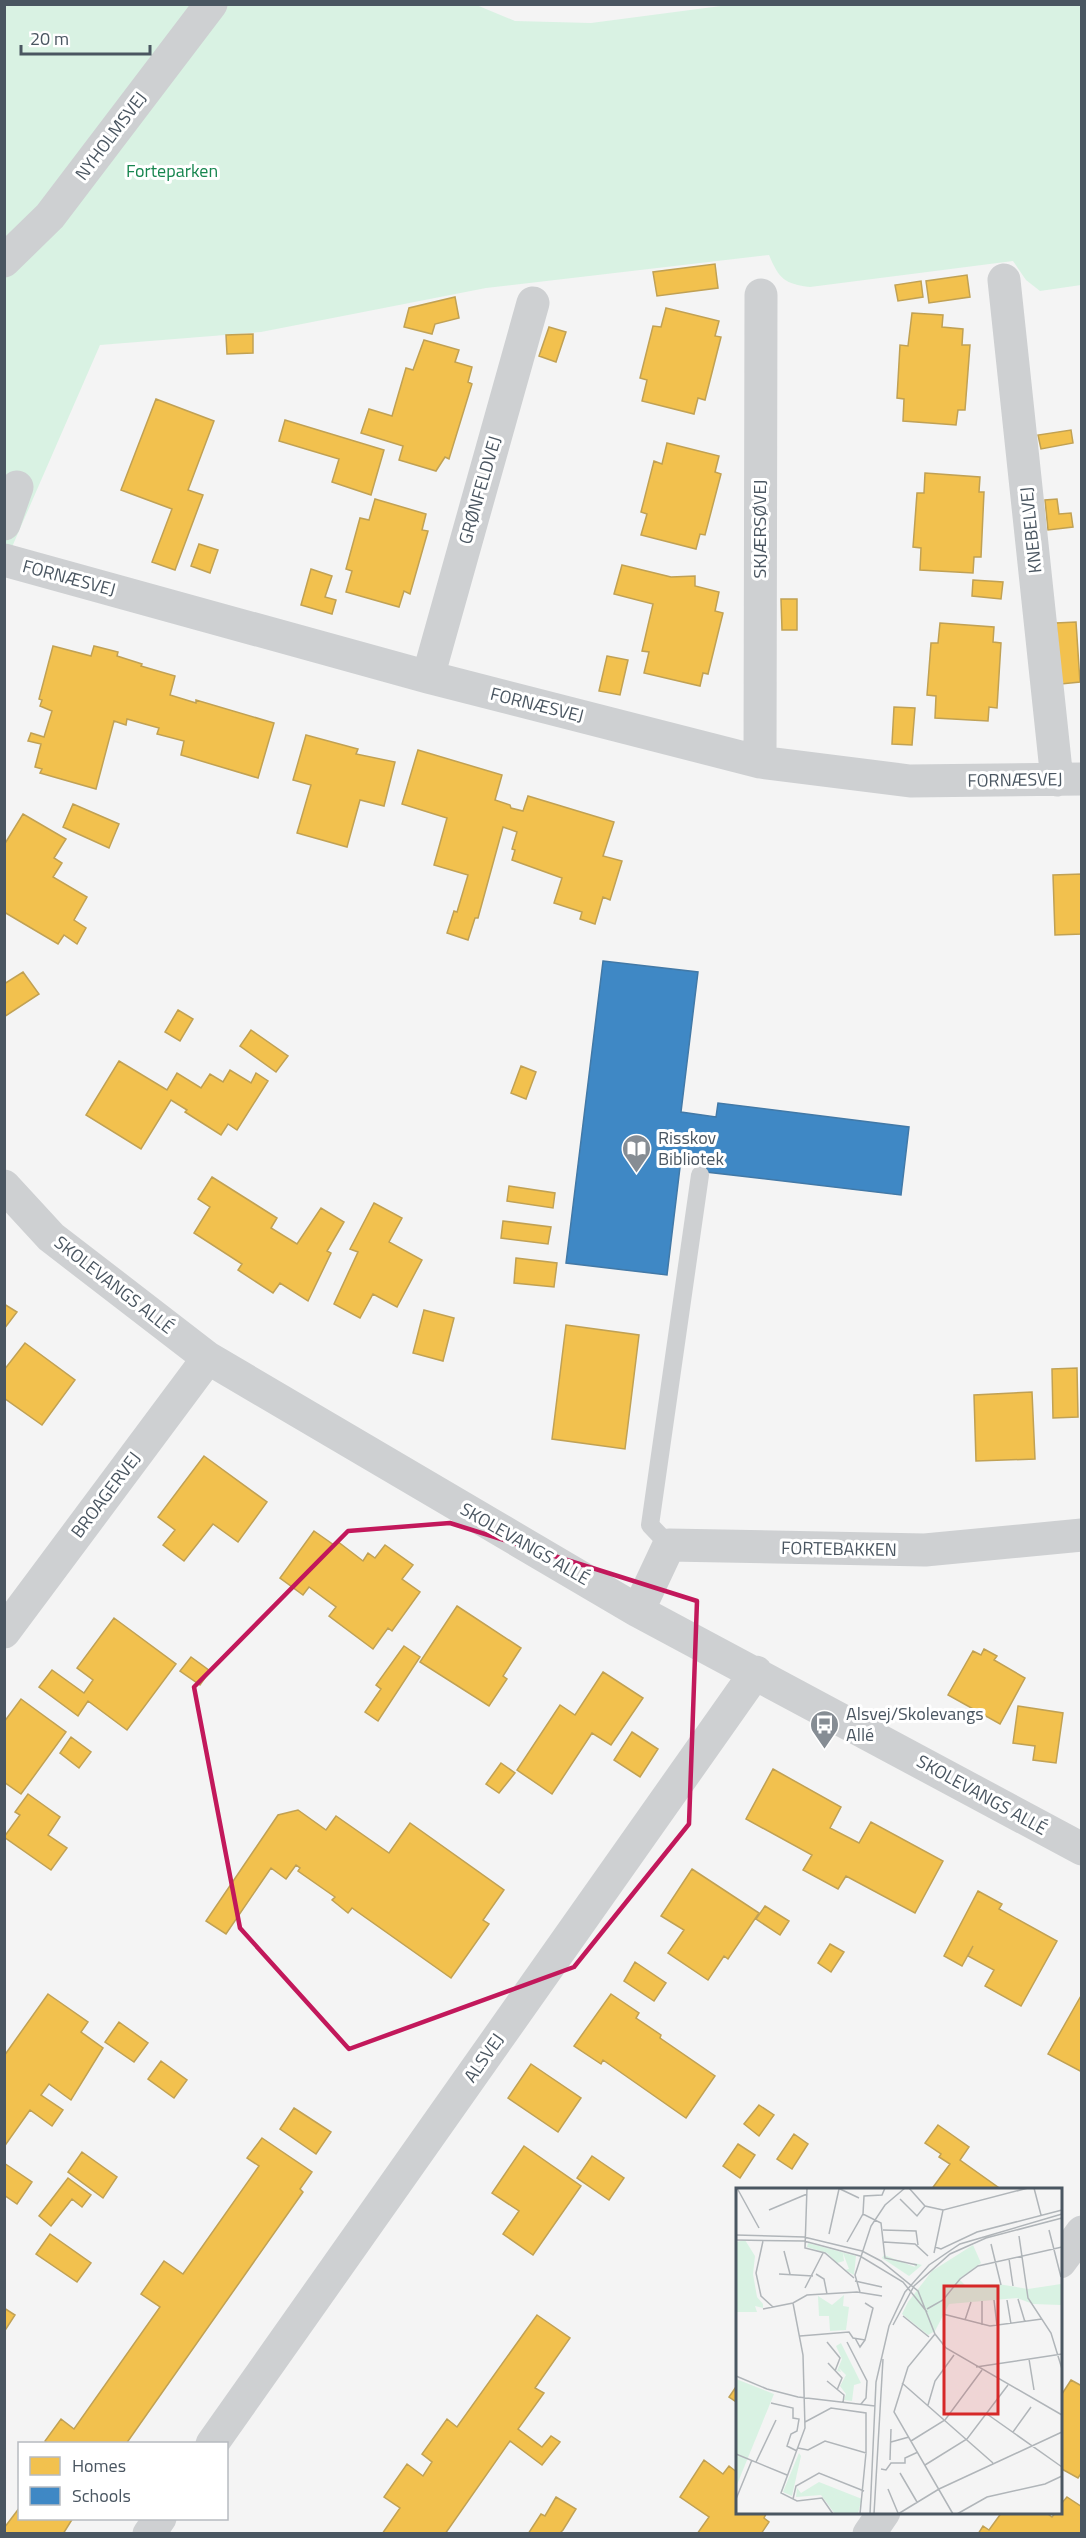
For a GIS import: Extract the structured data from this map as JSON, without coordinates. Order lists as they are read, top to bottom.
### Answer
{
  "streets": {
    "street": [
      "NYHOLMSVEJ",
      "GRØNFELDVEJ",
      "SKJÆRSØVEJ",
      "KNEBELVEJ",
      "FORNÆSVEJ",
      "SKOLEVANGS ALLÉ",
      "BROAGERVEJ",
      "FORTEBAKKEN",
      "ALSVEJ"
    ]
  },
  "crossings": [
    ["GRØNFELDVEJ", "FORNÆSVEJ"],
    ["SKJÆRSØVEJ", "FORNÆSVEJ"],
    ["KNEBELVEJ", "FORNÆSVEJ"],
    ["SKOLEVANGS ALLÉ", "BROAGERVEJ"],
    ["SKOLEVANGS ALLÉ", "ALSVEJ"]
  ],
  "parks": ["Forteparken"],
  "places": {
    "library": ["Risskov Bibliotek"],
    "bus stop": ["Alsvej/Skolevangs Allé"]
  },
  "legend": ["Homes", "Schools"],
  "scale_bar": "20 m"
}
